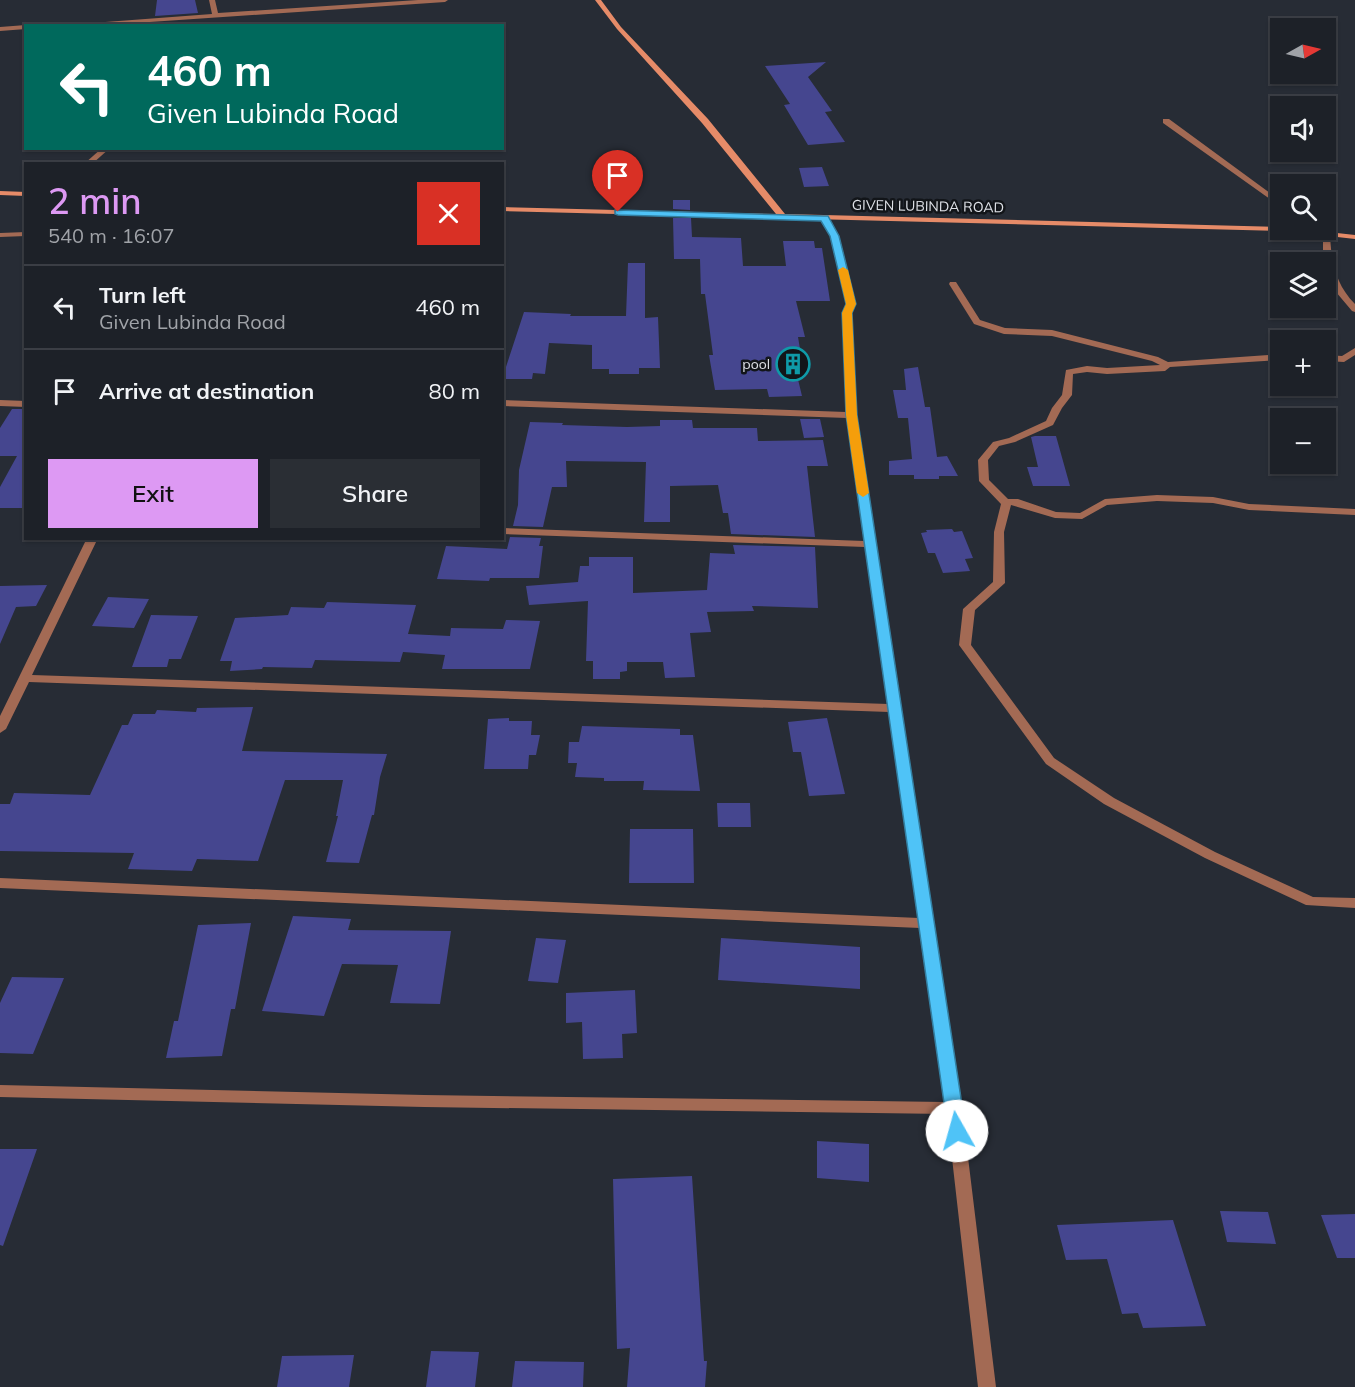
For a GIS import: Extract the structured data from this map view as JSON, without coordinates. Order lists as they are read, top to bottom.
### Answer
{
  "streets": {
    "street": ["GIVEN LUBINDA ROAD"]
  },
  "places": {
    "building": ["pool"]
  },
  "north": "right",
  "page": {
    "map_buttons": ["+", "−"],
    "turn": ["460 m", "Given Lubinda Road"],
    "heading": ["2 min", "540 m · 16:07"],
    "list": [
      {
        "name": "Turn left",
        "note": "Given Lubinda Road",
        "value": "460 m"
      },
      {
        "name": "Arrive at destination",
        "value": "80 m"
      }
    ],
    "buttons": ["Exit", "Share"]
  }
}
